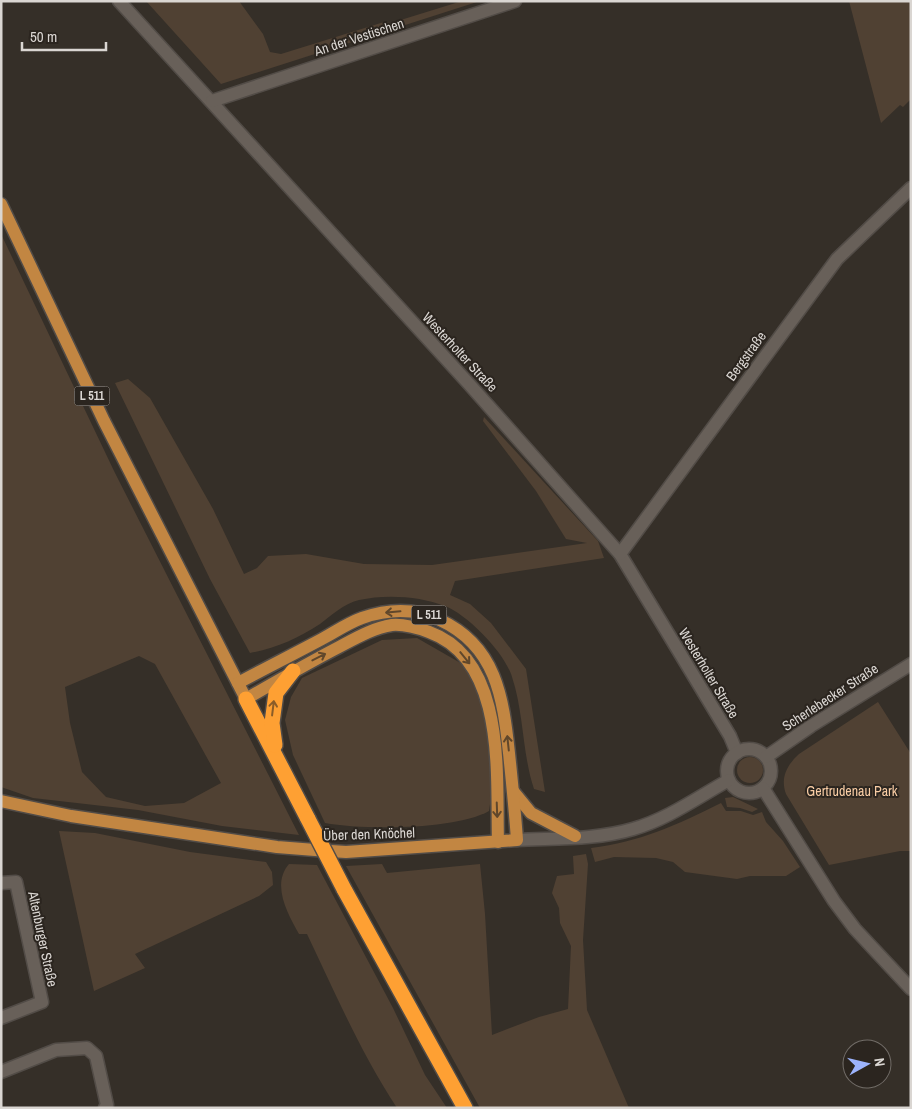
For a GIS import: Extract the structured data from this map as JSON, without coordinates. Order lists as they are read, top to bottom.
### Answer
{
  "streets": {
    "highway": ["L 511"],
    "main road": ["Über den Knöchel"],
    "street": [
      "An der Vestischen",
      "Westerholter Straße",
      "Bergstraße",
      "Scherlebecker Straße",
      "Altenburger Straße"
    ]
  },
  "crossings": [
    ["An der Vestischen", "Westerholter Straße"],
    ["Westerholter Straße", "Bergstraße"],
    ["Westerholter Straße", "Scherlebecker Straße"],
    ["Westerholter Straße", "Über den Knöchel"],
    ["L 511", "Über den Knöchel"],
    ["Scherlebecker Straße", "Über den Knöchel"]
  ],
  "parks": ["Gertrudenau Park"],
  "scale_bar": "50 m",
  "north": "right"
}
